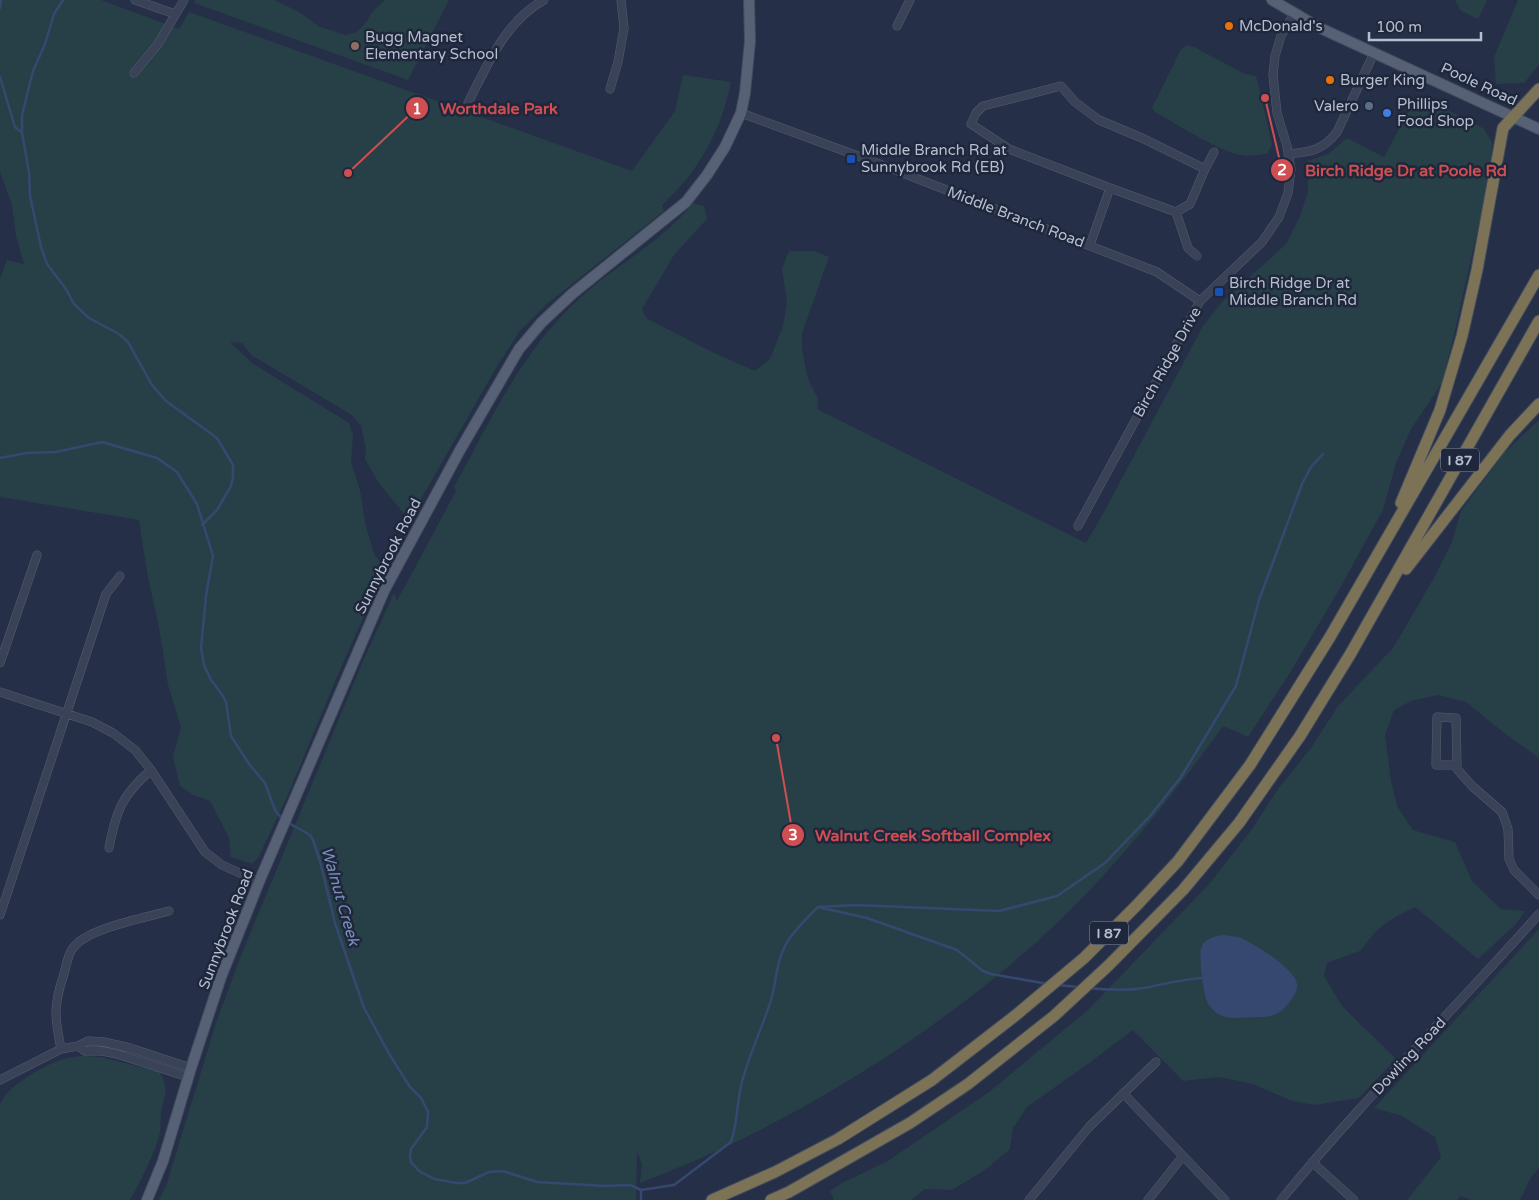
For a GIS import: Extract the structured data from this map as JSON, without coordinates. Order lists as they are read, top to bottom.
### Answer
{
  "streets": {
    "highway": ["I 87"],
    "main road": ["Poole Road", "Sunnybrook Road"],
    "street": ["Middle Branch Road", "Birch Ridge Drive", "Dowling Road"]
  },
  "crossings": [
    ["Poole Road", "Birch Ridge Drive"],
    ["Middle Branch Road", "Birch Ridge Drive"],
    ["Middle Branch Road", "Sunnybrook Road"]
  ],
  "water": ["Walnut Creek"],
  "places": {
    "other": [
      "McDonald's",
      "Bugg Magnet Elementary School",
      "Burger King",
      "Birch Ridge Dr at Poole Rd",
      "Valero",
      "Phillips Food Shop",
      "Worthdale Park",
      "Walnut Creek Softball Complex"
    ],
    "transit": ["Middle Branch Rd at Sunnybrook Rd (EB)", "Birch Ridge Dr at Middle Branch Rd"]
  },
  "scale_bar": "100 m"
}
